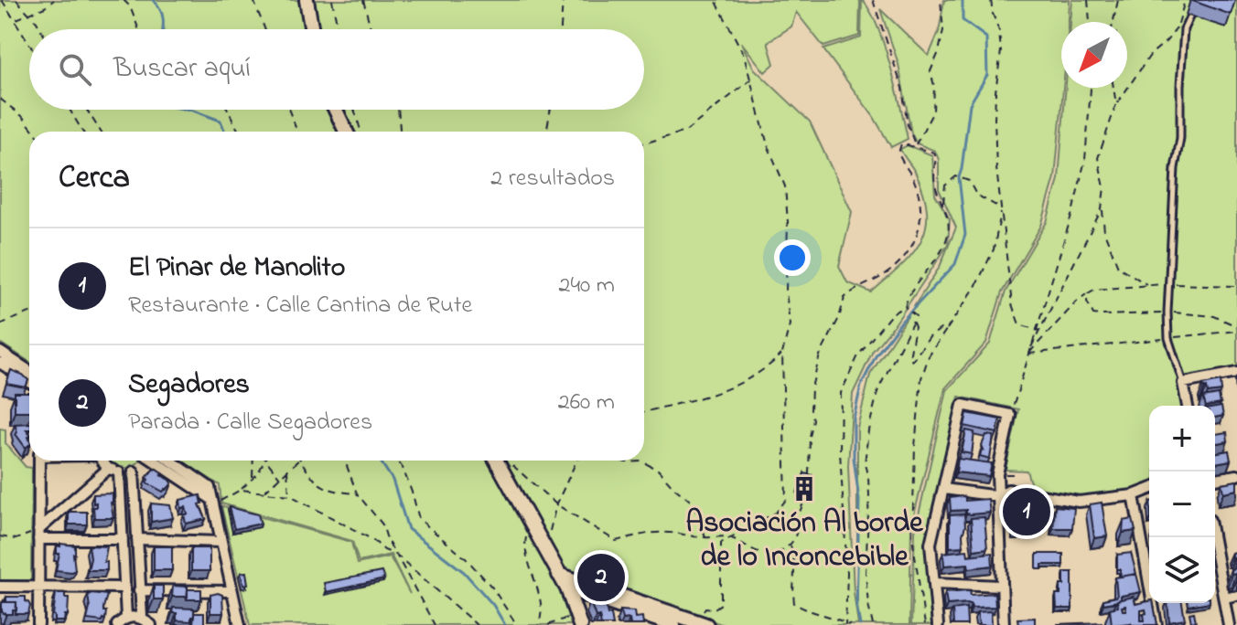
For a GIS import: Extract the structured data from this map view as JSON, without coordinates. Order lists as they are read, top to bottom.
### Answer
{
  "places": {
    "building": ["Asociación Al borde de lo Inconcebible"]
  },
  "north": "bottom left",
  "page": {
    "search": "Buscar aquí",
    "heading": ["Cerca", "2 resultados"],
    "list": [
      {
        "mark": "1",
        "name": "El Pinar de Manolito",
        "note": "Restaurante · Calle Cantina de Rute",
        "value": "240 m"
      },
      {
        "mark": "2",
        "name": "Segadores",
        "note": "Parada · Calle Segadores",
        "value": "260 m"
      }
    ],
    "map_buttons": ["+", "−"],
    "pins": ["1", "2"]
  }
}
